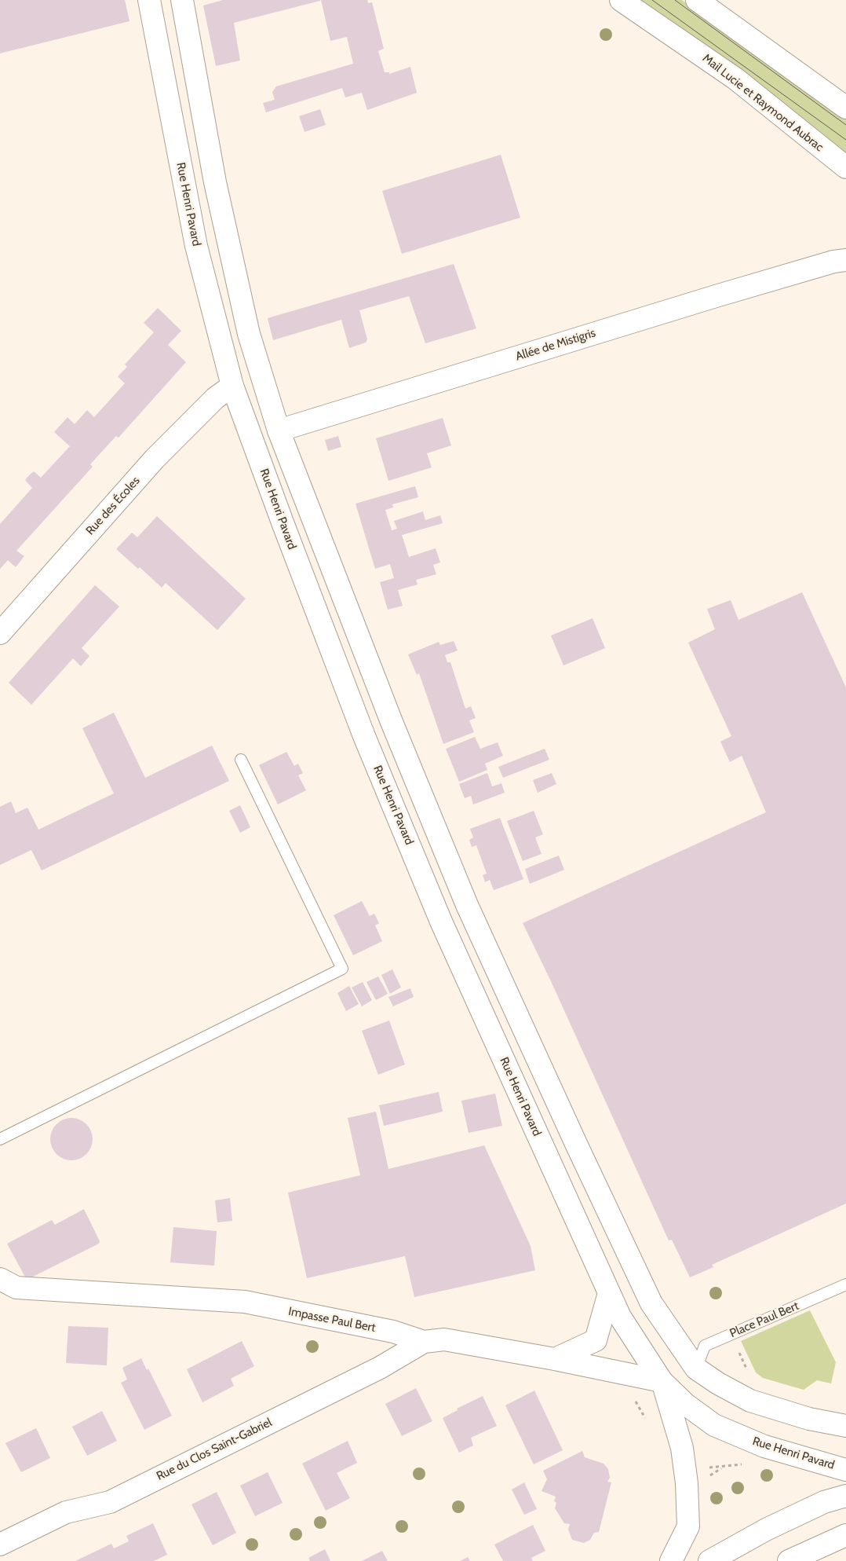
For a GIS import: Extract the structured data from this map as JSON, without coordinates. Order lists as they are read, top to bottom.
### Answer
{
  "streets": {
    "main road": [
      "Mail Lucie et Raymond Aubrac",
      "Rue Henri Pavard",
      "Allée de Mistigris",
      "Rue des Écoles",
      "Impasse Paul Bert",
      "Rue du Clos Saint-Gabriel"
    ],
    "lane": ["Place Paul Bert"]
  },
  "crossings": [
    ["Rue Henri Pavard", "Rue des Écoles"],
    ["Rue Henri Pavard", "Impasse Paul Bert"],
    ["Impasse Paul Bert", "Rue du Clos Saint-Gabriel"]
  ]
}
